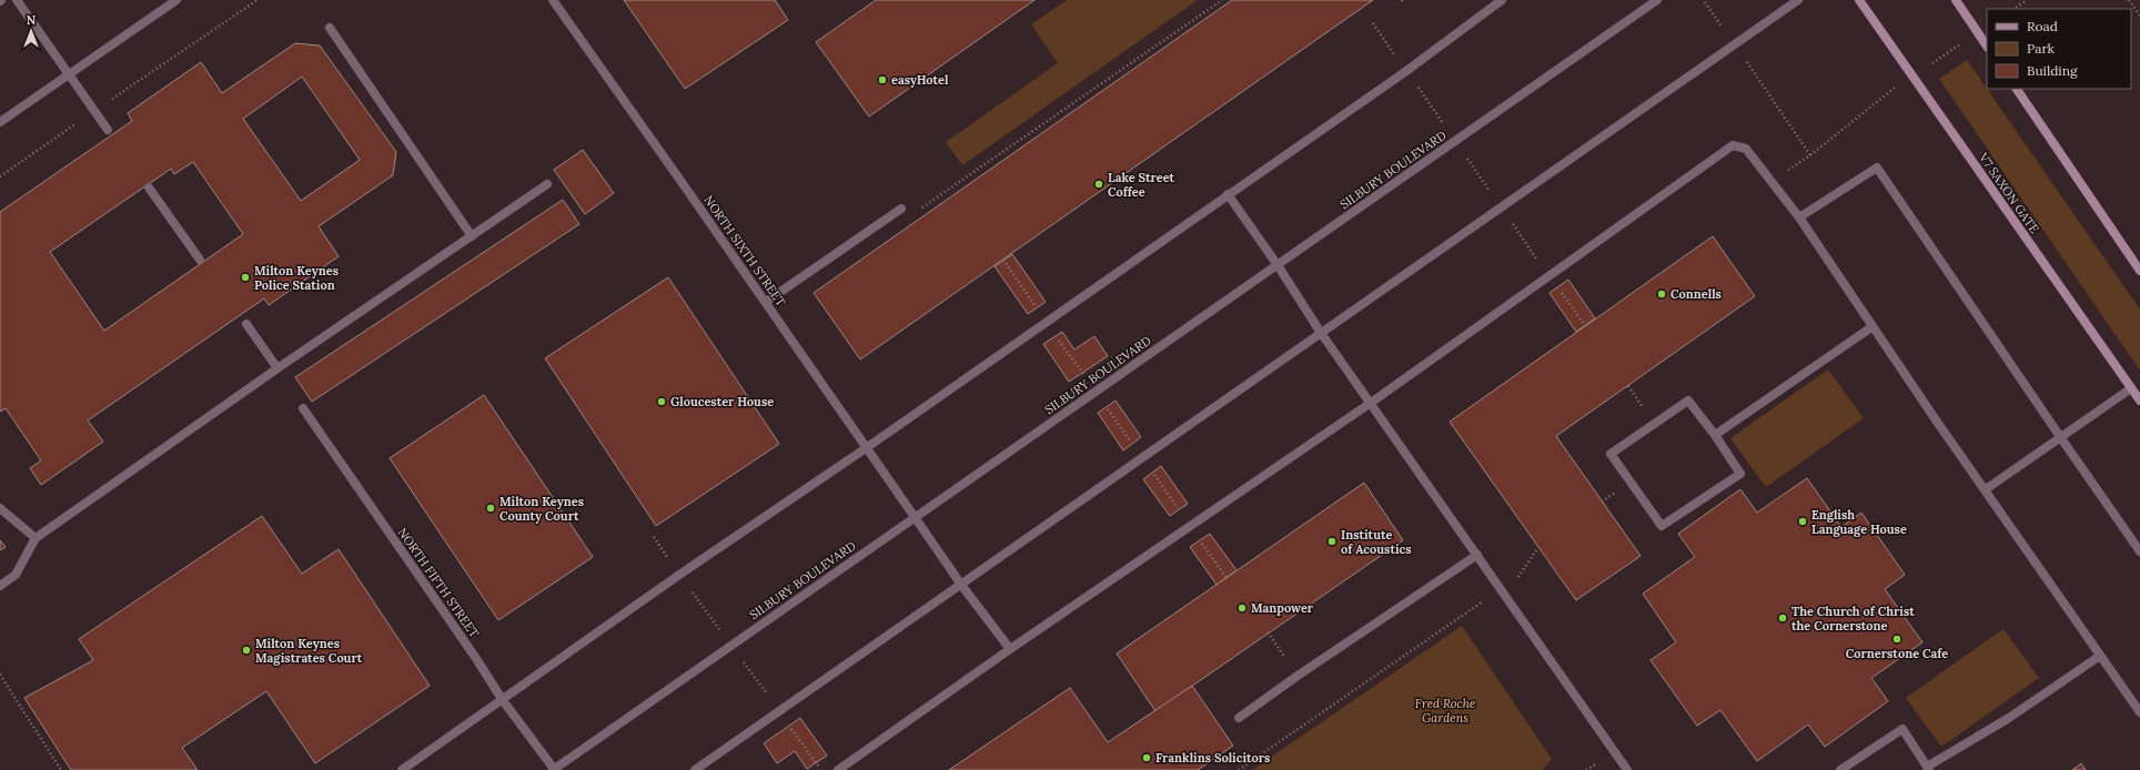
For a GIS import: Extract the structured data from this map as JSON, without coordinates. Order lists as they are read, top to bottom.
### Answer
{
  "streets": {
    "street": [
      "SILBURY BOULEVARD",
      "V7 SAXON GATE",
      "NORTH SIXTH STREET",
      "NORTH FIFTH STREET"
    ]
  },
  "crossings": [
    ["SILBURY BOULEVARD", "NORTH SIXTH STREET"],
    ["SILBURY BOULEVARD", "NORTH FIFTH STREET"]
  ],
  "parks": ["Fred Roche Gardens"],
  "places": [
    "easyHotel",
    "Lake Street Coffee",
    "Milton Keynes Police Station",
    "Connells",
    "Gloucester House",
    "Milton Keynes County Court",
    "English Language House",
    "Institute of Acoustics",
    "Manpower",
    "The Church of Christ the Cornerstone",
    "Cornerstone Cafe",
    "Milton Keynes Magistrates Court",
    "Franklins Solicitors"
  ],
  "legend": ["Road", "Park", "Building"],
  "north": "top"
}
